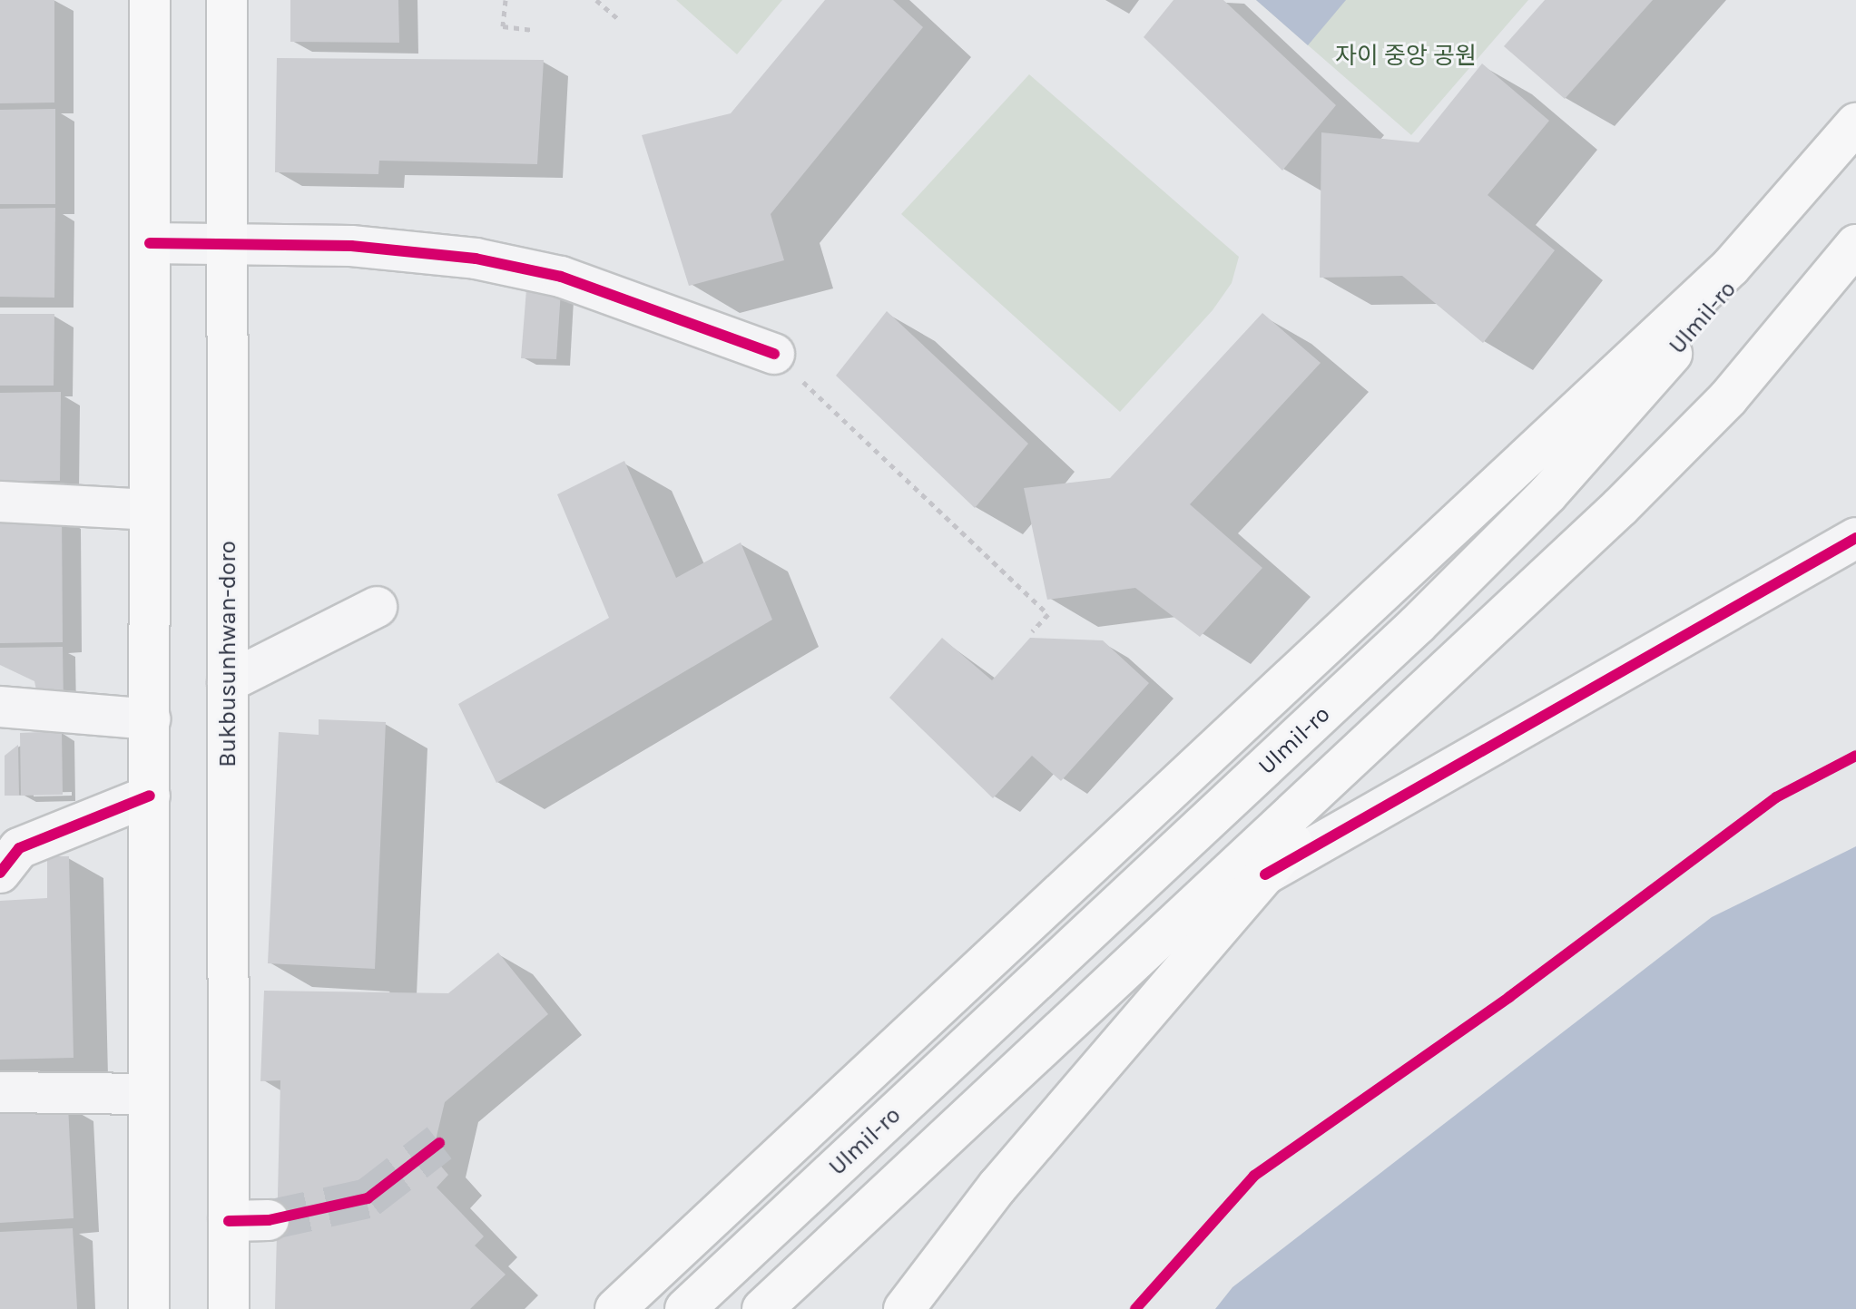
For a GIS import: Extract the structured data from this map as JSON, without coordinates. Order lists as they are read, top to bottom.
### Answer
{
  "streets": {
    "main road": ["Ulmil-ro", "Bukbusunhwan-doro"]
  },
  "parks": ["자이 중앙 공원"]
}
